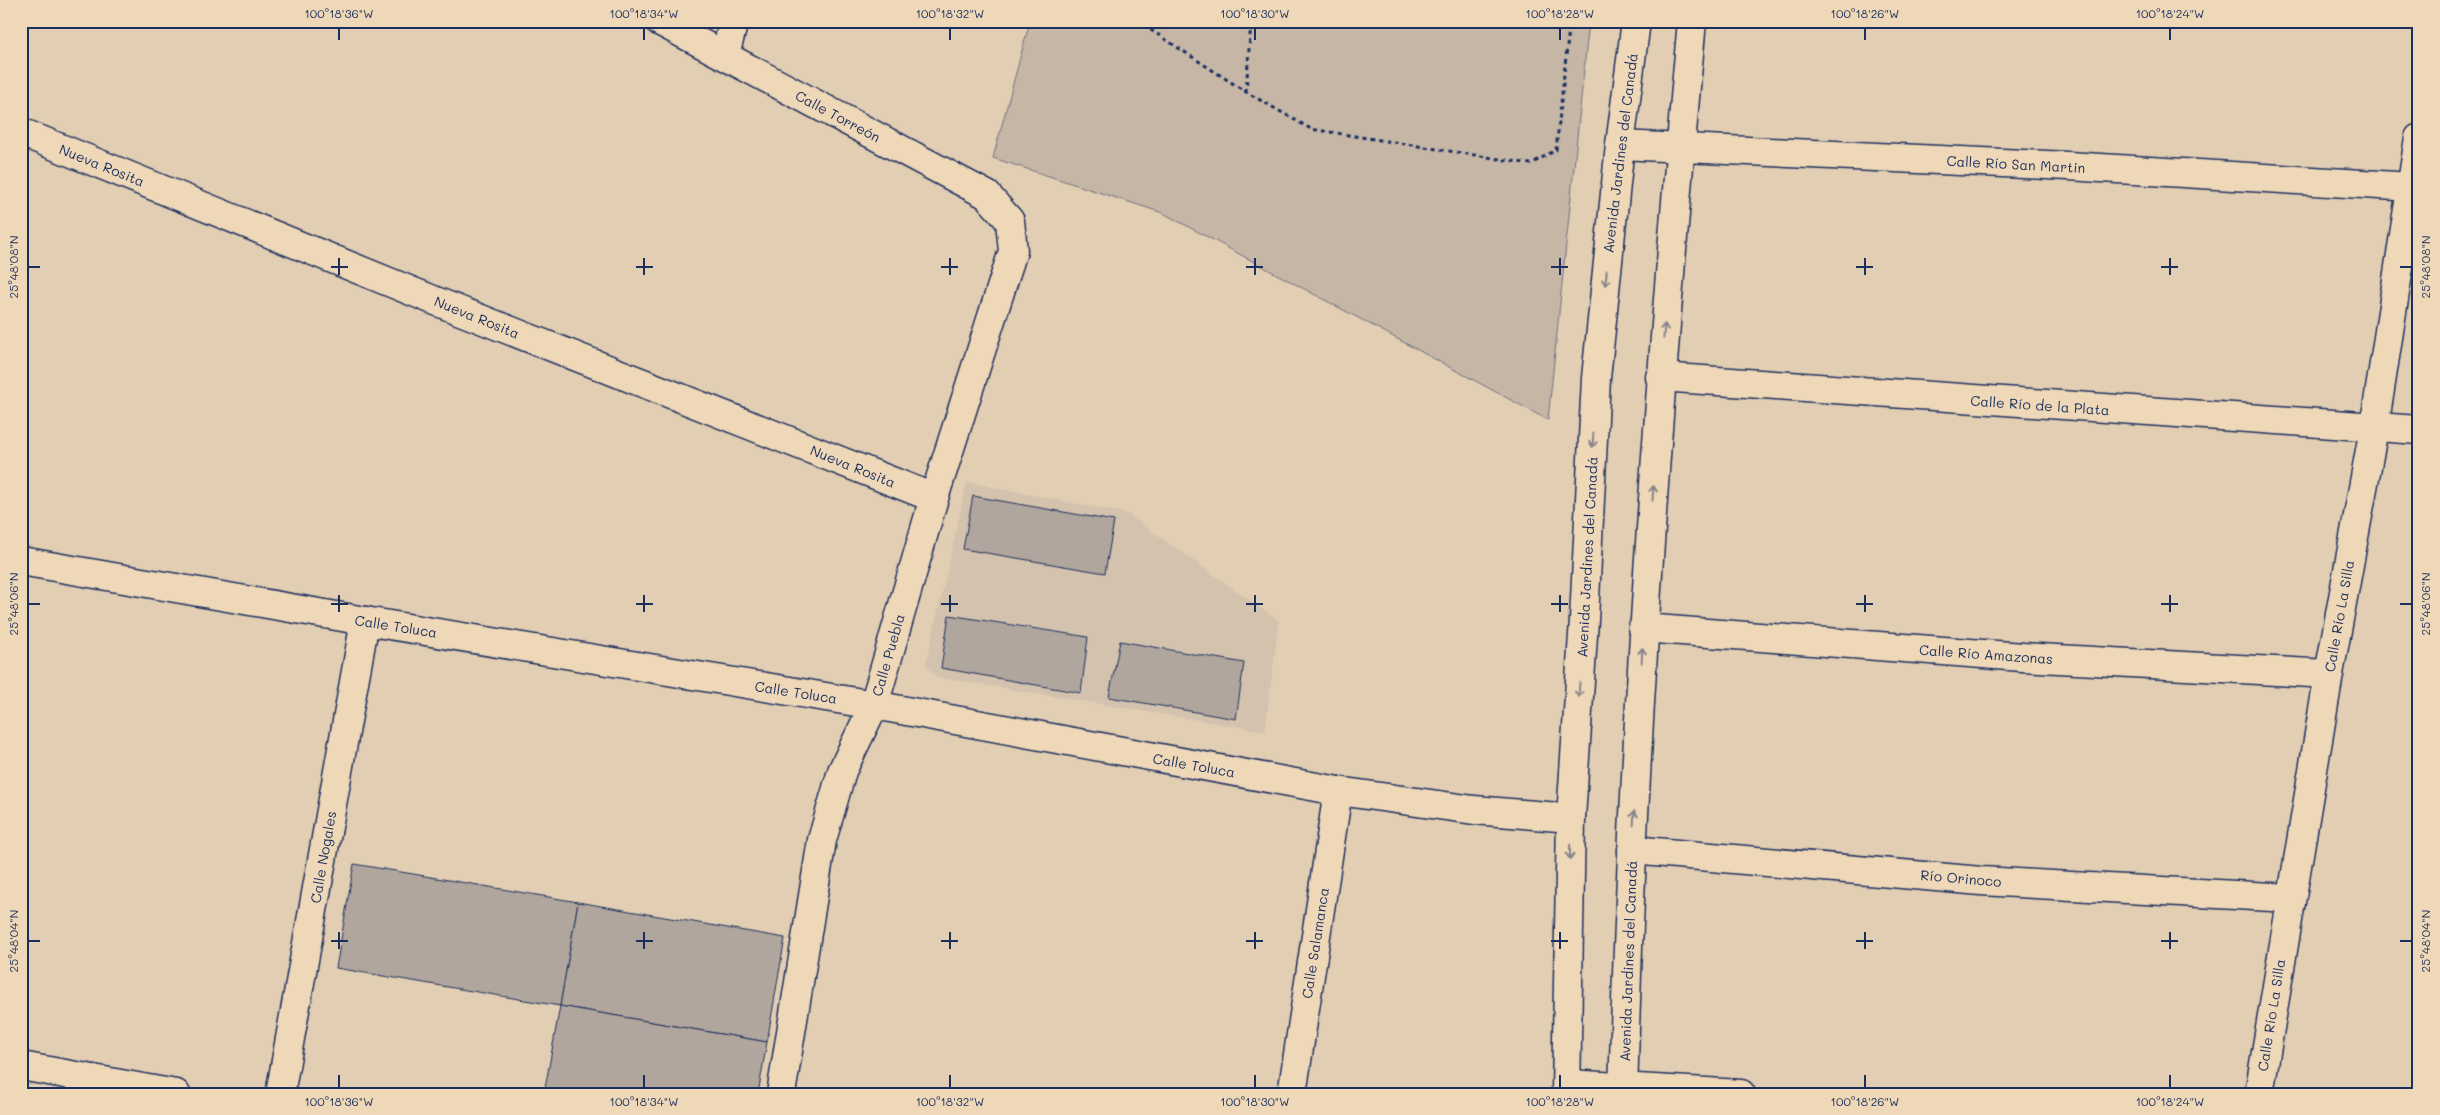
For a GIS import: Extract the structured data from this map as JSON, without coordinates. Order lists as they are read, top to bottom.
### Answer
{
  "streets": {
    "street": [
      "Calle Torreón",
      "Avenida Jardines del Canadá",
      "Calle Río San Martin",
      "Nueva Rosita",
      "Calle Río de la Plata",
      "Calle Río La Silla",
      "Calle Toluca",
      "Calle Río Amazonas",
      "Calle Puebla",
      "Calle Nogales",
      "Río Orinoco",
      "Calle Salamanca"
    ]
  },
  "crossings": [
    ["Calle Torreón", "Calle Puebla"],
    ["Avenida Jardines del Canadá", "Calle Río San Martin"],
    ["Avenida Jardines del Canadá", "Calle Río de la Plata"],
    ["Avenida Jardines del Canadá", "Calle Toluca"],
    ["Avenida Jardines del Canadá", "Calle Río Amazonas"],
    ["Avenida Jardines del Canadá", "Río Orinoco"],
    ["Calle Río San Martin", "Calle Río La Silla"],
    ["Nueva Rosita", "Calle Puebla"],
    ["Calle Río de la Plata", "Calle Río La Silla"],
    ["Calle Río La Silla", "Calle Río Amazonas"],
    ["Calle Río La Silla", "Río Orinoco"],
    ["Calle Toluca", "Calle Puebla"],
    ["Calle Toluca", "Calle Nogales"],
    ["Calle Toluca", "Calle Salamanca"]
  ],
  "coordinates": [
    "100°18'36\"W",
    "100°18'34\"W",
    "100°18'32\"W",
    "100°18'30\"W",
    "100°18'28\"W",
    "100°18'26\"W",
    "100°18'24\"W",
    "25°48'08\"N",
    "25°48'06\"N",
    "25°48'04\"N"
  ]
}
